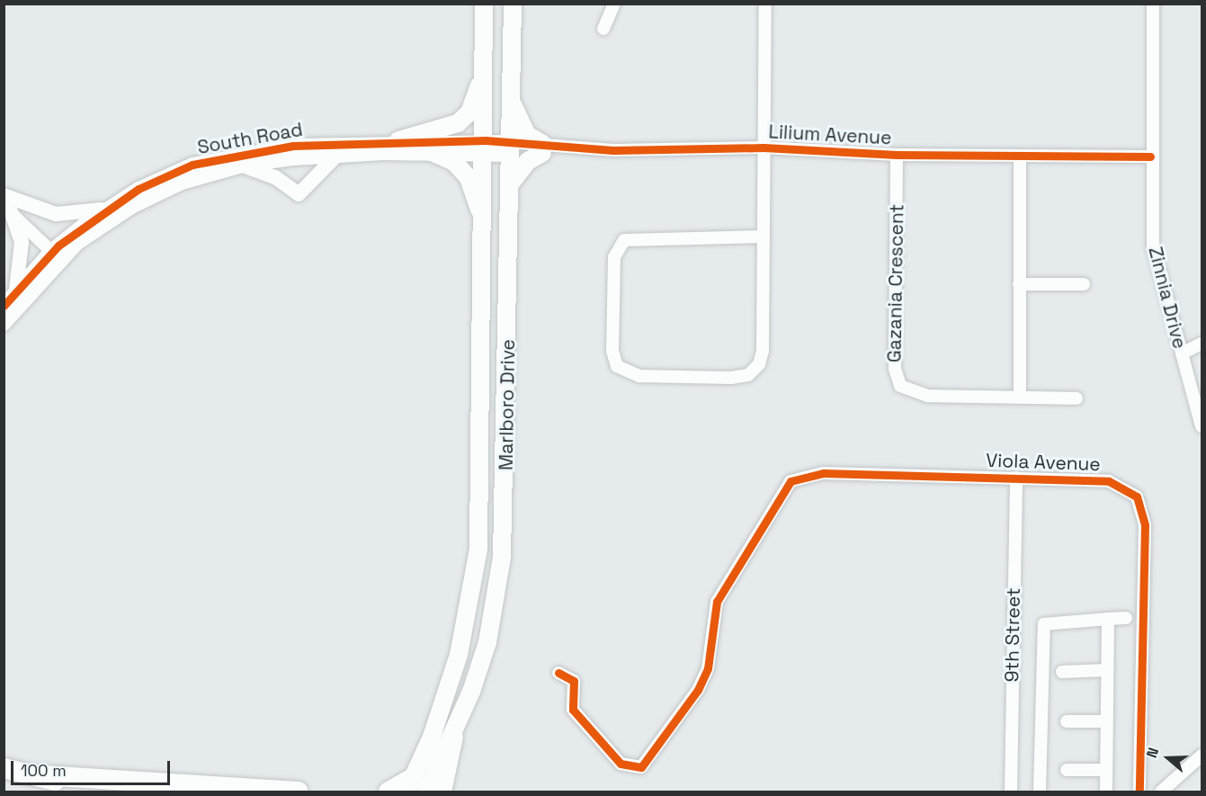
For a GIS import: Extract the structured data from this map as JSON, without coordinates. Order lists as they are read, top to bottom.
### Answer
{
  "streets": {
    "main road": ["Marlboro Drive"],
    "street": [
      "Lilium Avenue",
      "South Road",
      "Gazania Crescent",
      "Zinnia Drive",
      "Viola Avenue",
      "9th Street"
    ]
  },
  "crossings": [
    ["Lilium Avenue", "Gazania Crescent"],
    ["Lilium Avenue", "Zinnia Drive"],
    ["Lilium Avenue", "Marlboro Drive"],
    ["South Road", "Marlboro Drive"],
    ["Viola Avenue", "9th Street"]
  ],
  "scale_bar": "100 m",
  "north": "left"
}
